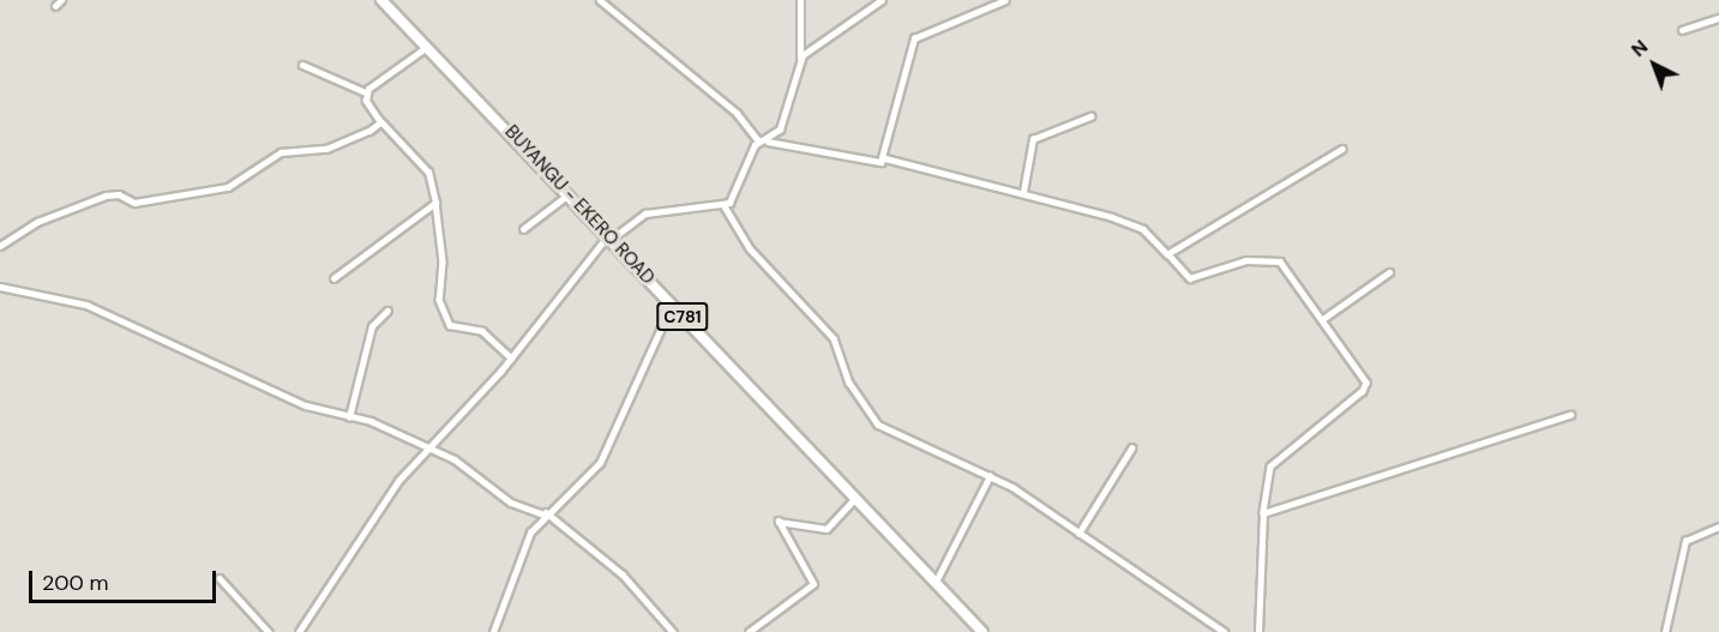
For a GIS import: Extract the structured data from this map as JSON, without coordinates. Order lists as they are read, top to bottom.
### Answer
{
  "streets": {
    "main road": ["BUYANGU - EKERO ROAD", "C781"]
  },
  "scale_bar": "200 m",
  "north": "top left"
}
